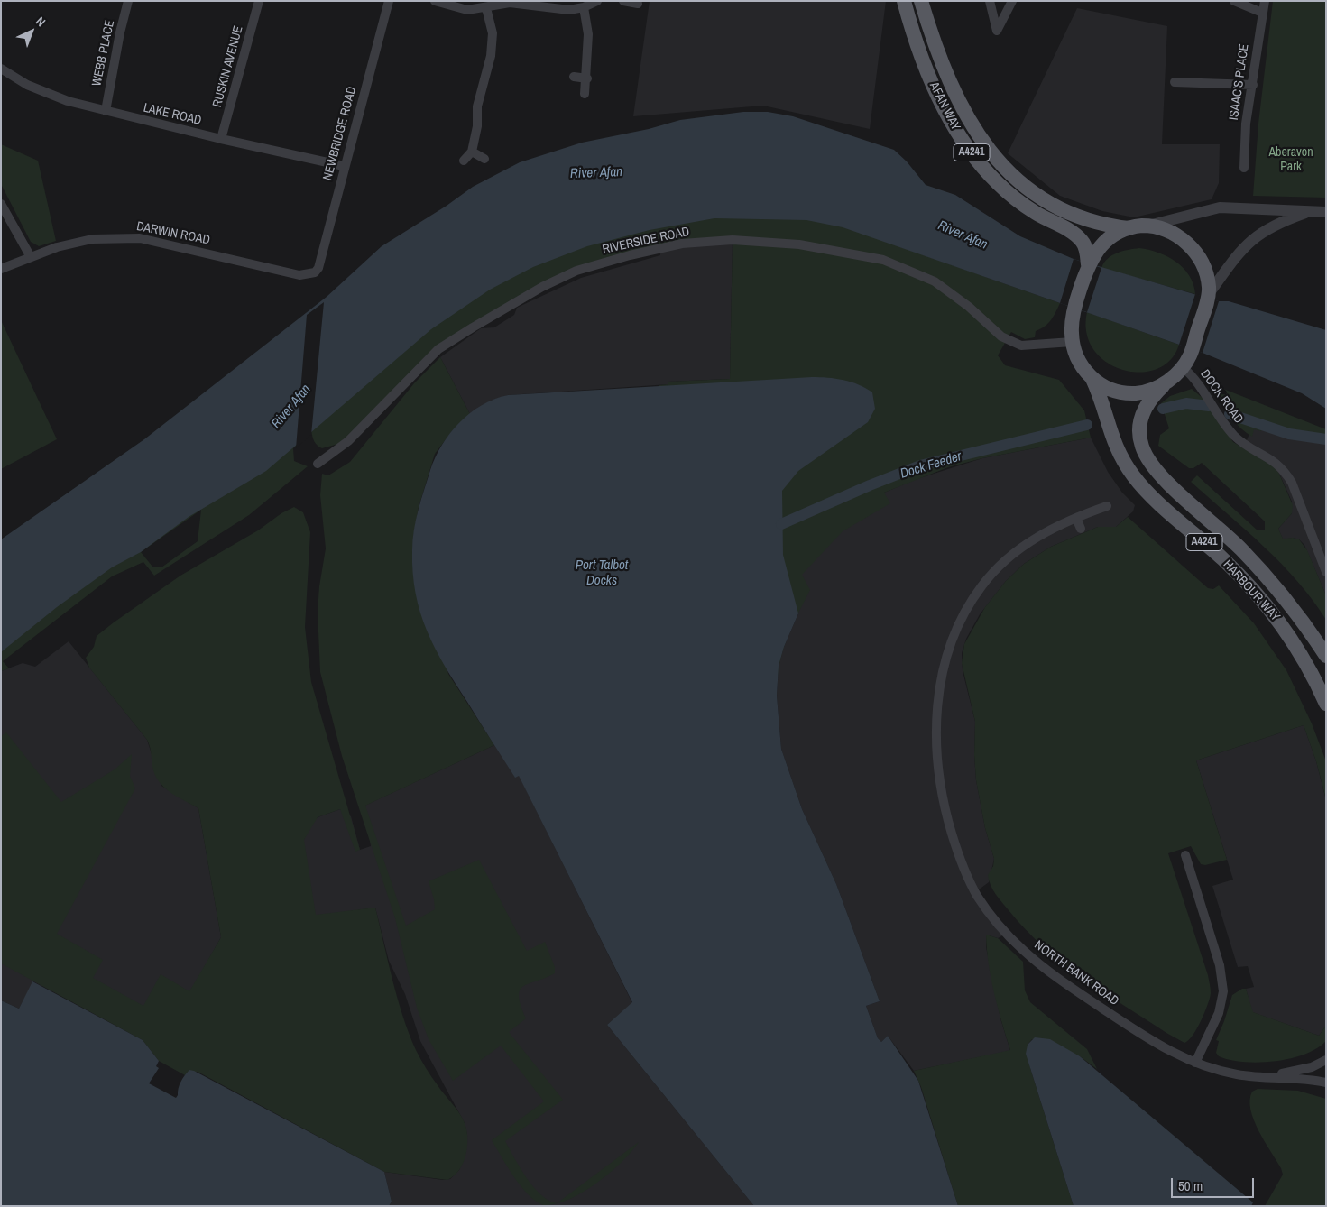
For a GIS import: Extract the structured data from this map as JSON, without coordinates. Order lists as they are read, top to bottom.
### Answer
{
  "streets": {
    "main road": ["AFAN WAY", "A4241", "HARBOUR WAY"],
    "street": [
      "WEBB PLACE",
      "RUSKIN AVENUE",
      "ISAAC'S PLACE",
      "LAKE ROAD",
      "NEWBRIDGE ROAD",
      "DARWIN ROAD",
      "RIVERSIDE ROAD",
      "DOCK ROAD",
      "NORTH BANK ROAD"
    ]
  },
  "crossings": [
    ["WEBB PLACE", "LAKE ROAD"],
    ["RUSKIN AVENUE", "LAKE ROAD"],
    ["AFAN WAY", "A4241"],
    ["AFAN WAY", "RIVERSIDE ROAD"],
    ["AFAN WAY", "DOCK ROAD"],
    ["AFAN WAY", "HARBOUR WAY"],
    ["LAKE ROAD", "NEWBRIDGE ROAD"],
    ["NEWBRIDGE ROAD", "DARWIN ROAD"],
    ["A4241", "RIVERSIDE ROAD"],
    ["A4241", "DOCK ROAD"],
    ["A4241", "HARBOUR WAY"],
    ["RIVERSIDE ROAD", "DOCK ROAD"],
    ["RIVERSIDE ROAD", "HARBOUR WAY"],
    ["DOCK ROAD", "HARBOUR WAY"]
  ],
  "water": ["River Afan", "Dock Feeder", "Port Talbot Docks"],
  "parks": ["Aberavon Park"],
  "scale_bar": "50 m",
  "north": "top right"
}
